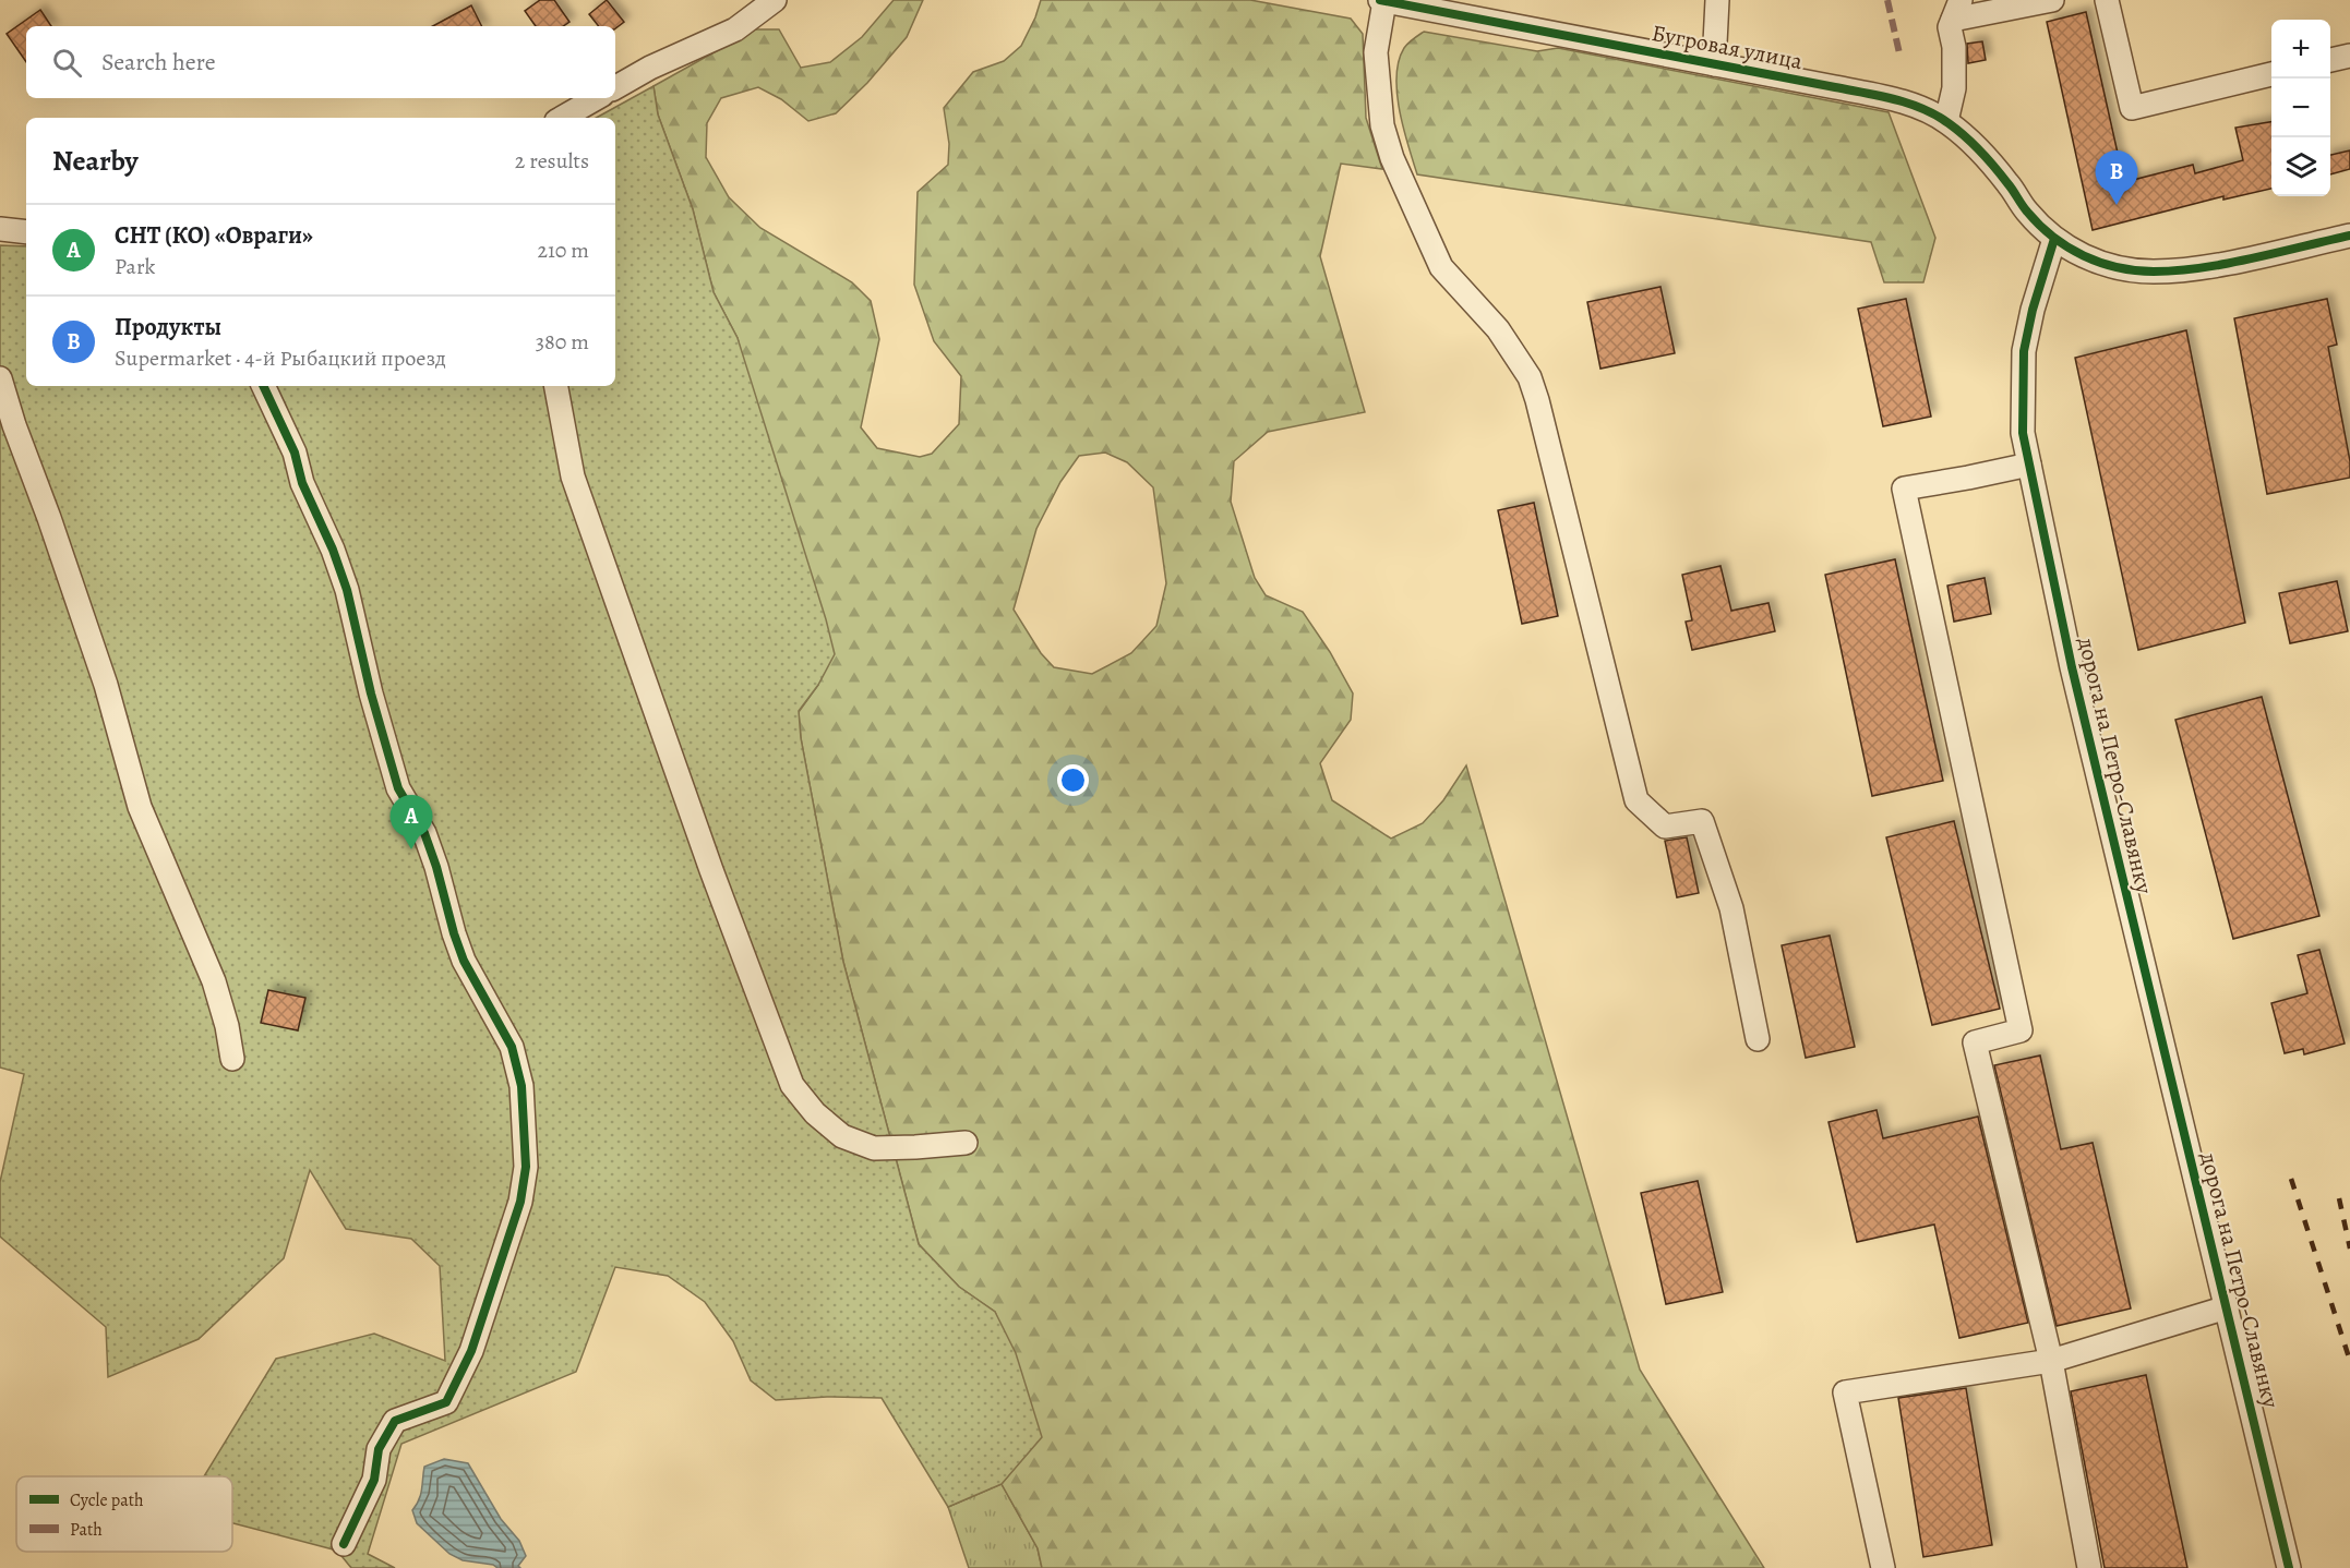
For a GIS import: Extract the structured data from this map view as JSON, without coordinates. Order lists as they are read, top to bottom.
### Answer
{
  "streets": {
    "street": ["Бугровая улица", "дорога на Петро-Славянку"]
  },
  "legend": ["Cycle path", "Path"],
  "page": {
    "map_buttons": ["+", "−"],
    "search": "Search here",
    "heading": ["Nearby", "2 results"],
    "pins": ["B", "A"],
    "list": [
      {
        "mark": "A",
        "name": "СНТ (КО) «Овраги»",
        "note": "Park",
        "value": "210 m"
      },
      {
        "mark": "B",
        "name": "Продукты",
        "note": "Supermarket · 4-й Рыбацкий проезд",
        "value": "380 m"
      }
    ]
  }
}
